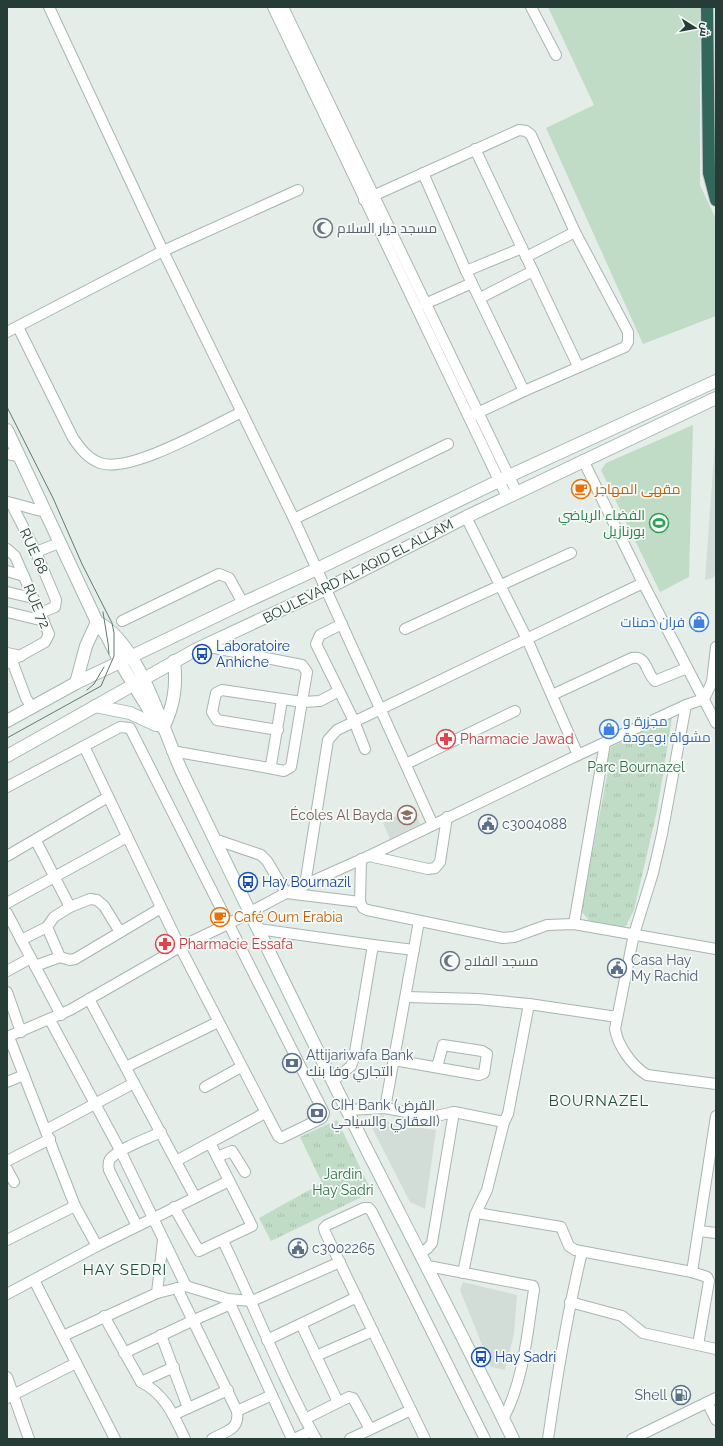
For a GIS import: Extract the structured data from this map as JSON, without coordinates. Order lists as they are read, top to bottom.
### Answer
{
  "streets": {
    "main road": ["BOULEVARD AL AQID EL ALLAM"],
    "street": ["RUE 68", "RUE 72"]
  },
  "crossings": [
    ["RUE 68", "RUE 72"]
  ],
  "districts": ["BOURNAZEL", "HAY SEDRI"],
  "parks": ["Parc Bournazel", "Jardin Hay Sadri"],
  "places": {
    "mosque": ["مسجد ديار السلام", "مسجد الفلاح"],
    "cafe": ["مقهى المهاجر", "Café Oum Erabia"],
    "sports": ["الفضاء الرياضي بورنازيل"],
    "shop": ["فران دمنات", "مجزرة و مشواة بوعودة"],
    "bus stop": ["Laboratoire Anhiche", "Hay Bournazil", "Hay Sadri"],
    "pharmacy": ["Pharmacie Jawad", "Pharmacie Essafa"],
    "school or university": ["Écoles Al Bayda"],
    "public building": ["c3004088", "Casa Hay My Rachid", "c3002265"],
    "bank": ["Attijariwafa Bank التجاري وفا بنك", "CIH Bank (القرض العقاري والسياحي)"],
    "fuel station": ["Shell"]
  },
  "north": "right"
}
